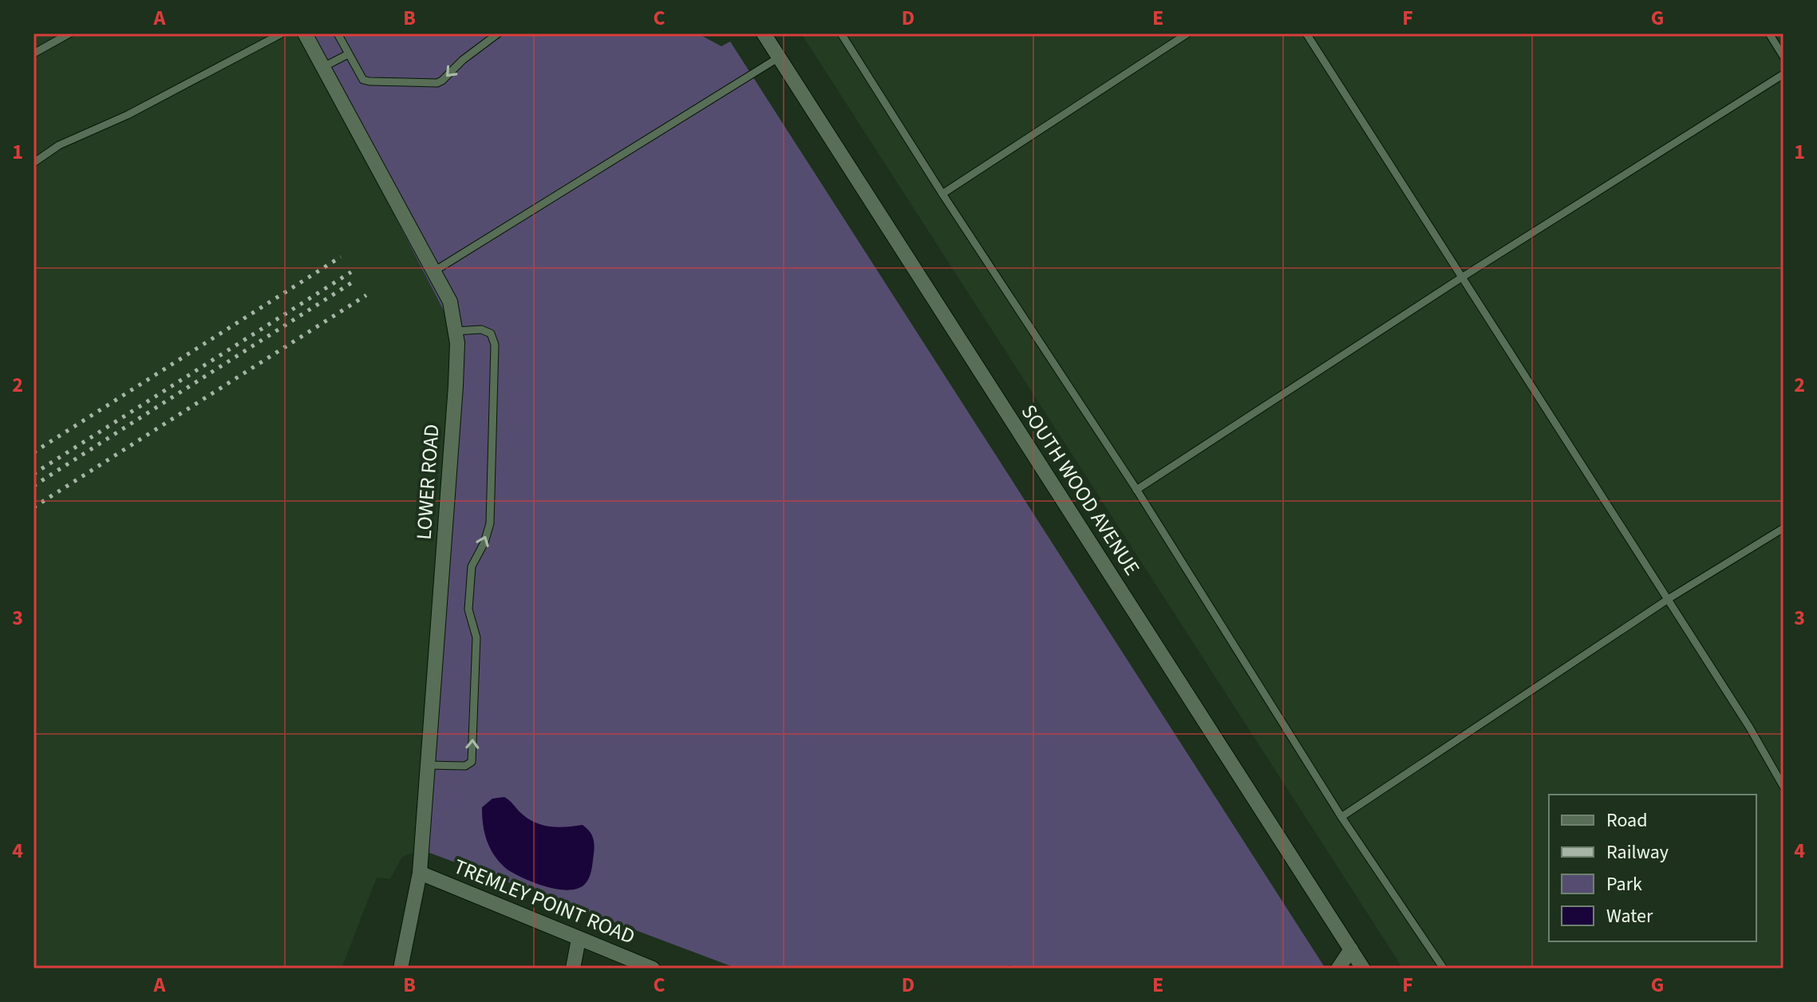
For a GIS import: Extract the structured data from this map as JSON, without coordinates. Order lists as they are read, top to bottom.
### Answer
{
  "streets": {
    "street": ["LOWER ROAD", "SOUTH WOOD AVENUE", "TREMLEY POINT ROAD"]
  },
  "crossings": [
    ["LOWER ROAD", "TREMLEY POINT ROAD"]
  ],
  "legend": [
    "Road",
    "Railway",
    "Park",
    "Water"
  ],
  "grid": {
    "columns": [
      "A",
      "B",
      "C",
      "D",
      "E",
      "F",
      "G"
    ],
    "rows": [
      "1",
      "2",
      "3",
      "4"
    ]
  }
}
